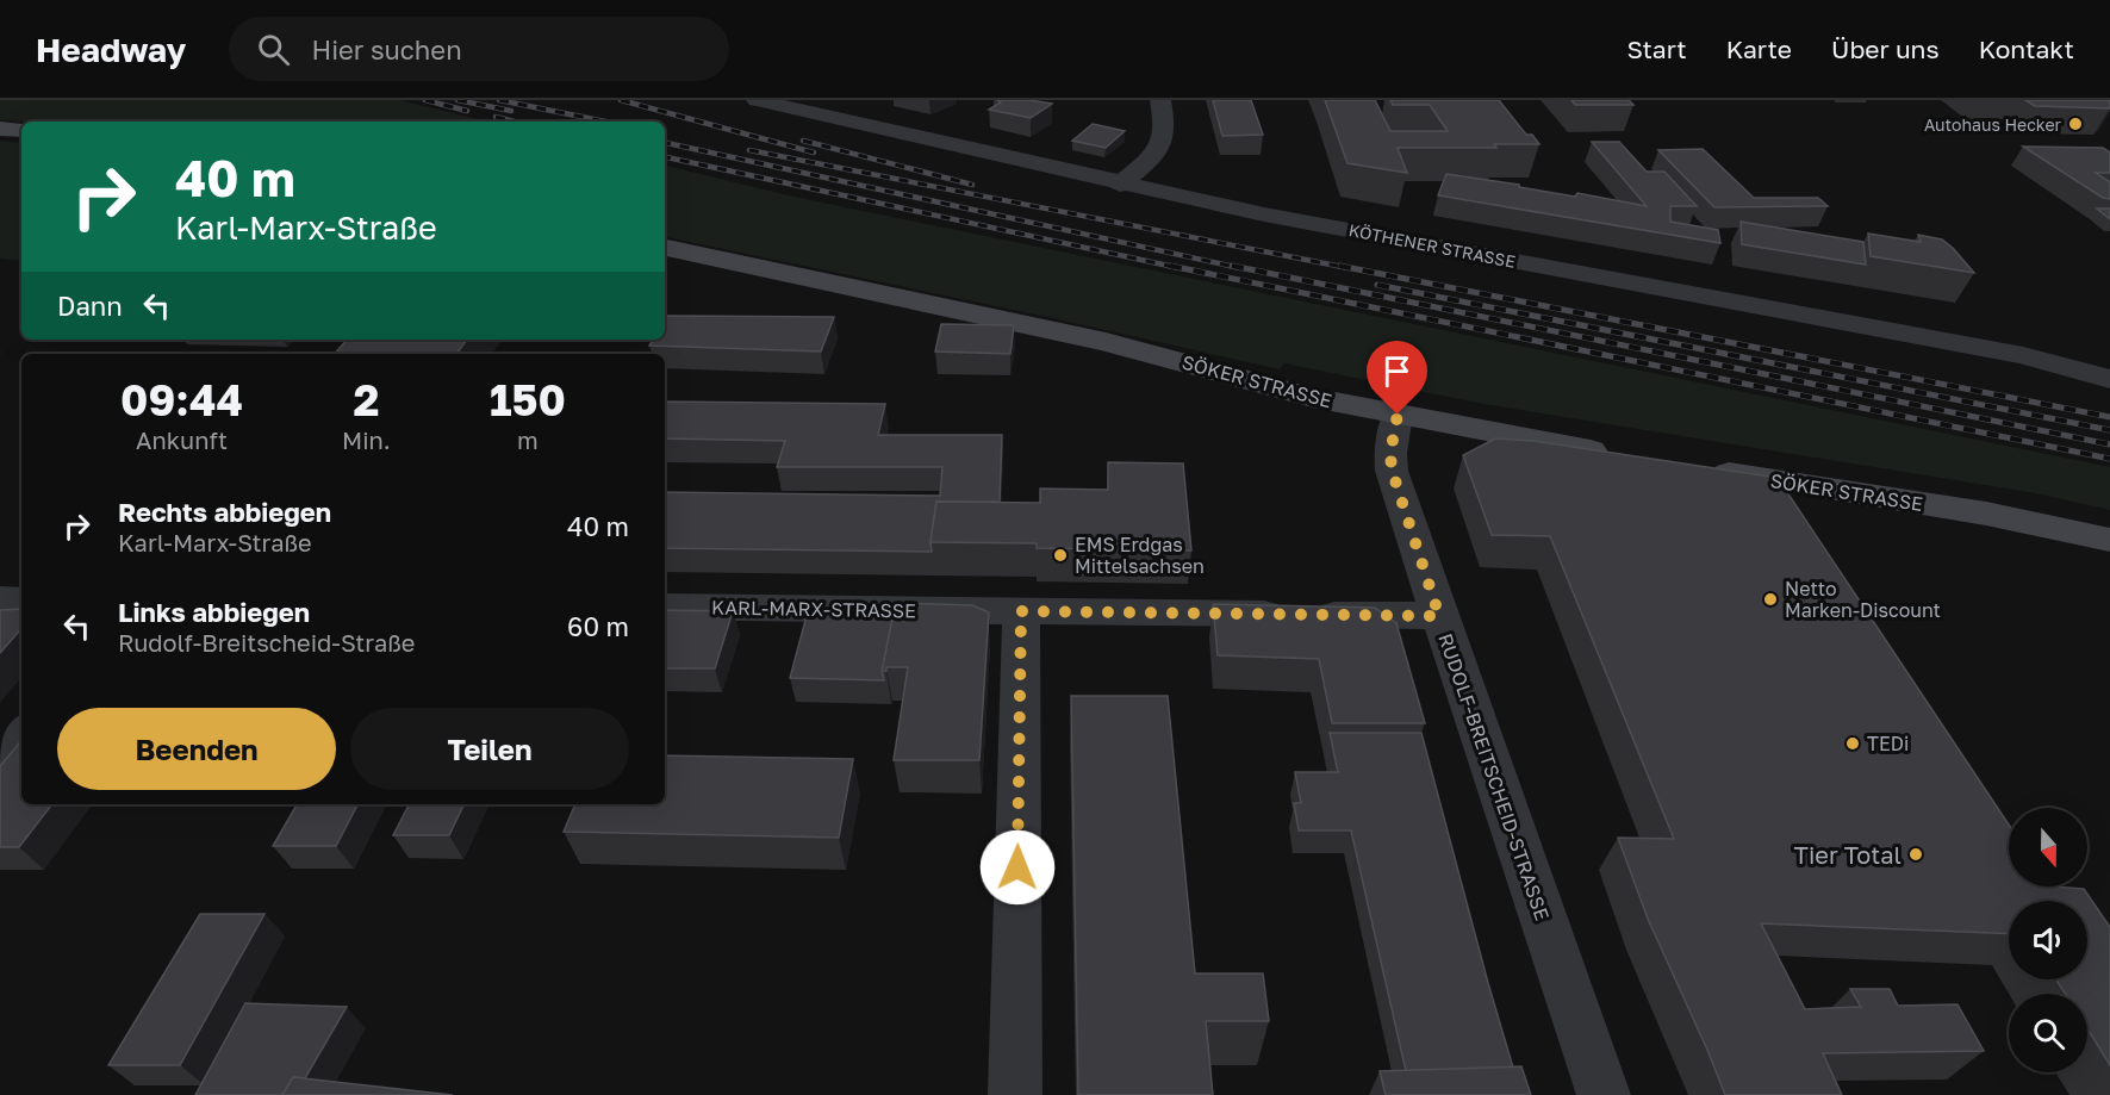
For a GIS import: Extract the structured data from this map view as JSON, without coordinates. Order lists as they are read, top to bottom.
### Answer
{
  "streets": {
    "street": [
      "KÖTHENER STRASSE",
      "SÖKER STRASSE",
      "KARL-MARX-STRASSE",
      "RUDOLF-BREITSCHEID-STRASSE"
    ]
  },
  "crossings": [
    ["SÖKER STRASSE", "RUDOLF-BREITSCHEID-STRASSE"],
    ["KARL-MARX-STRASSE", "RUDOLF-BREITSCHEID-STRASSE"]
  ],
  "places": [
    "Autohaus Hecker",
    "EMS Erdgas Mittelsachsen",
    "Netto Marken-Discount",
    "TEDi",
    "Tier Total"
  ],
  "north": "bottom",
  "page": {
    "header": "Headway",
    "search": "Hier suchen",
    "nav": [
      "Start",
      "Karte",
      "Über uns",
      "Kontakt"
    ],
    "turn": ["40 m", "Karl-Marx-Straße"],
    "then": "Dann",
    "eta": [
      "09:44",
      "Ankunft",
      "2",
      "Min.",
      "150",
      "m"
    ],
    "list": [
      {
        "name": "Rechts abbiegen",
        "note": "Karl-Marx-Straße",
        "value": "40 m"
      },
      {
        "name": "Links abbiegen",
        "note": "Rudolf-Breitscheid-Straße",
        "value": "60 m"
      }
    ],
    "buttons": ["Beenden", "Teilen"]
  }
}
